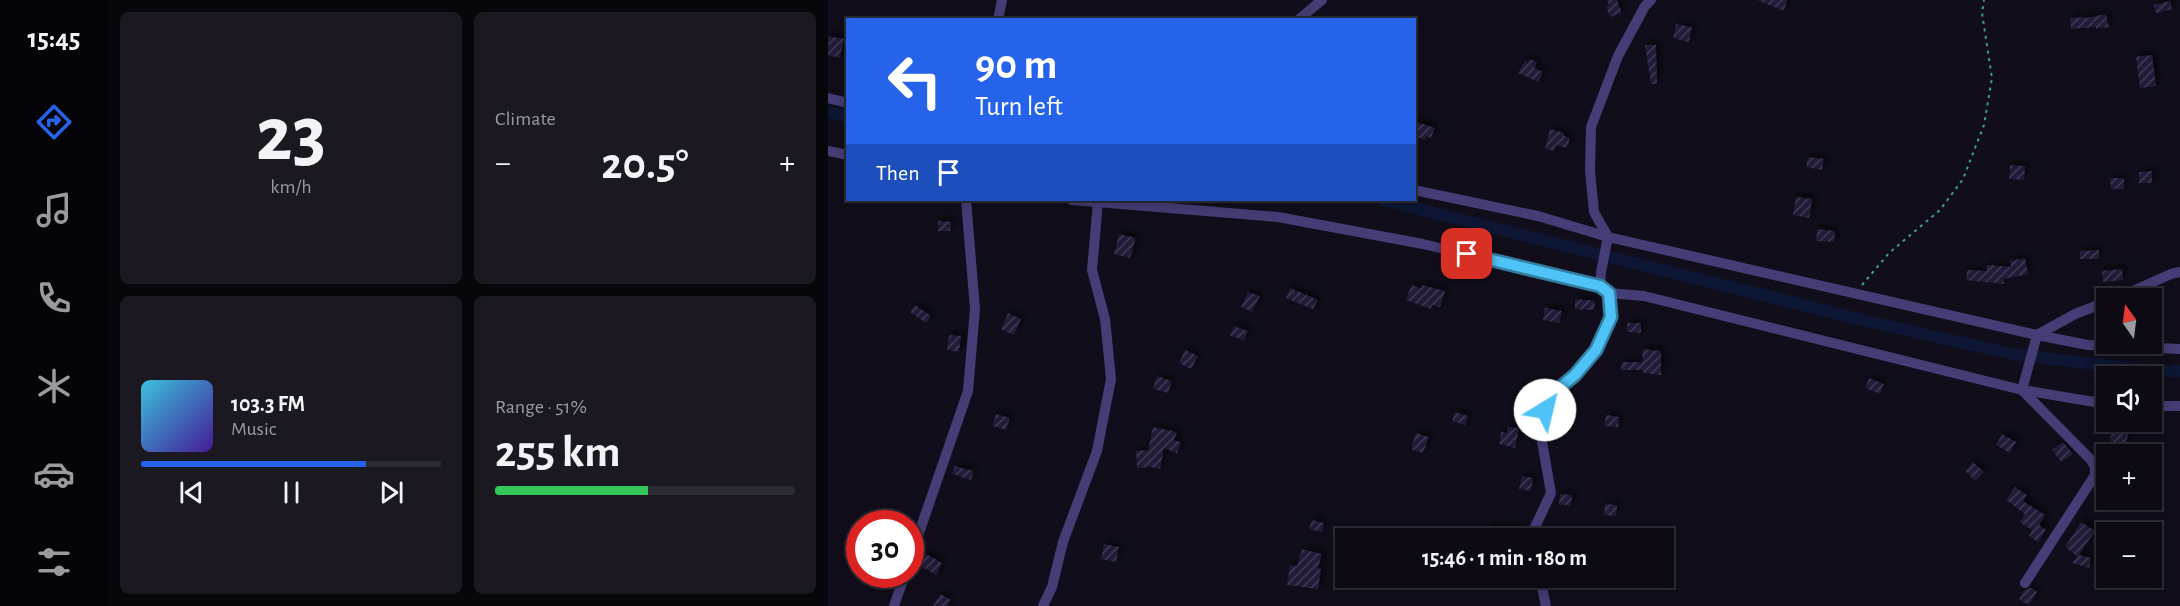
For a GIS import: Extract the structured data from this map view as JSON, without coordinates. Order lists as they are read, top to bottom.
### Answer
{
  "north": "top",
  "page": {
    "tabs": "15:45",
    "tile": [
      ["23", "km/h"],
      "Climate",
      ["Range · 51%", "255 km"]
    ],
    "turn": ["90 m", "Turn left"],
    "heat": ["−", "20.5°", "+"],
    "then": "Then",
    "map_buttons": ["+", "−"],
    "song": ["103.3 FM", "Music"],
    "limit": "30",
    "trip": "15:46 · 1 min · 180 m"
  }
}
